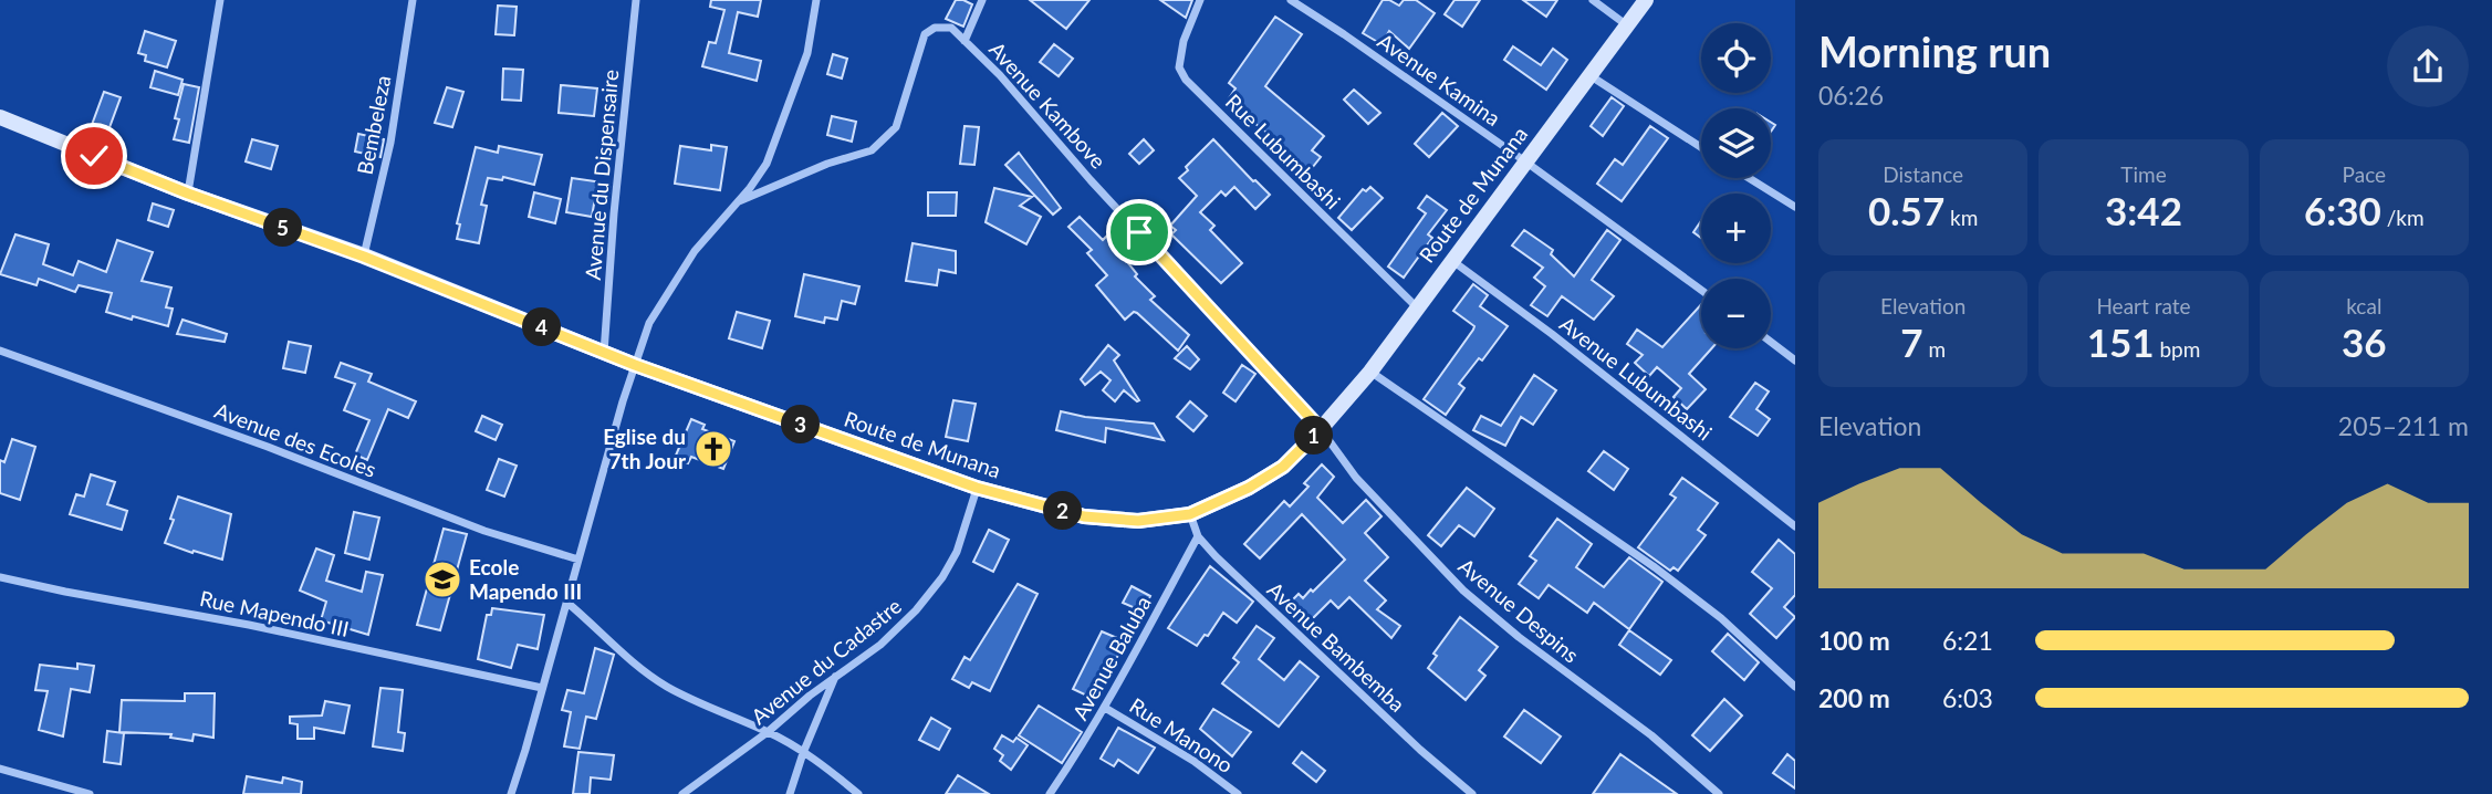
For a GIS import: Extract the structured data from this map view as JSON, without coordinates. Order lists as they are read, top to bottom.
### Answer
{
  "streets": {
    "main road": ["Route de Munana"],
    "street": [
      "Avenue Kamina",
      "Avenue Kambove",
      "Bembeleza",
      "Rue Lubumbashi",
      "Avenue du Dispensaire",
      "Avenue Lubumbashi",
      "Avenue des Ecoles",
      "Avenue Despins",
      "Rue Mapendo III",
      "Avenue Bambemba",
      "Avenue Baluba",
      "Avenue du Cadastre",
      "Rue Manono"
    ]
  },
  "crossings": [
    ["Avenue Kamina", "Route de Munana"],
    ["Avenue Kambove", "Route de Munana"],
    ["Avenue Kambove", "Avenue Despins"],
    ["Bembeleza", "Route de Munana"],
    ["Rue Lubumbashi", "Route de Munana"],
    ["Avenue du Dispensaire", "Route de Munana"],
    ["Route de Munana", "Avenue Lubumbashi"],
    ["Route de Munana", "Avenue Despins"],
    ["Route de Munana", "Avenue Bambemba"],
    ["Route de Munana", "Avenue du Cadastre"],
    ["Avenue Bambemba", "Avenue Baluba"],
    ["Avenue Baluba", "Rue Manono"]
  ],
  "places": {
    "church": ["Eglise du 7th Jour"],
    "school or university": ["Ecole Mapendo III"]
  },
  "page": {
    "heading": ["Morning run", "06:26"],
    "map_buttons": ["+", "−"],
    "stats": [
      ["Distance", "0.57 km"],
      ["Time", "3:42"],
      ["Pace", "6:30 /km"],
      ["Elevation", "7 m"],
      ["Heart rate", "151 bpm"],
      ["kcal", "36"]
    ],
    "pins": [
      "5",
      "4",
      "3",
      "1",
      "2"
    ],
    "chart": ["Elevation", "205–211 m"],
    "list": [
      {
        "name": "100 m",
        "note": "6:21"
      },
      {
        "name": "200 m",
        "note": "6:03"
      }
    ]
  }
}
